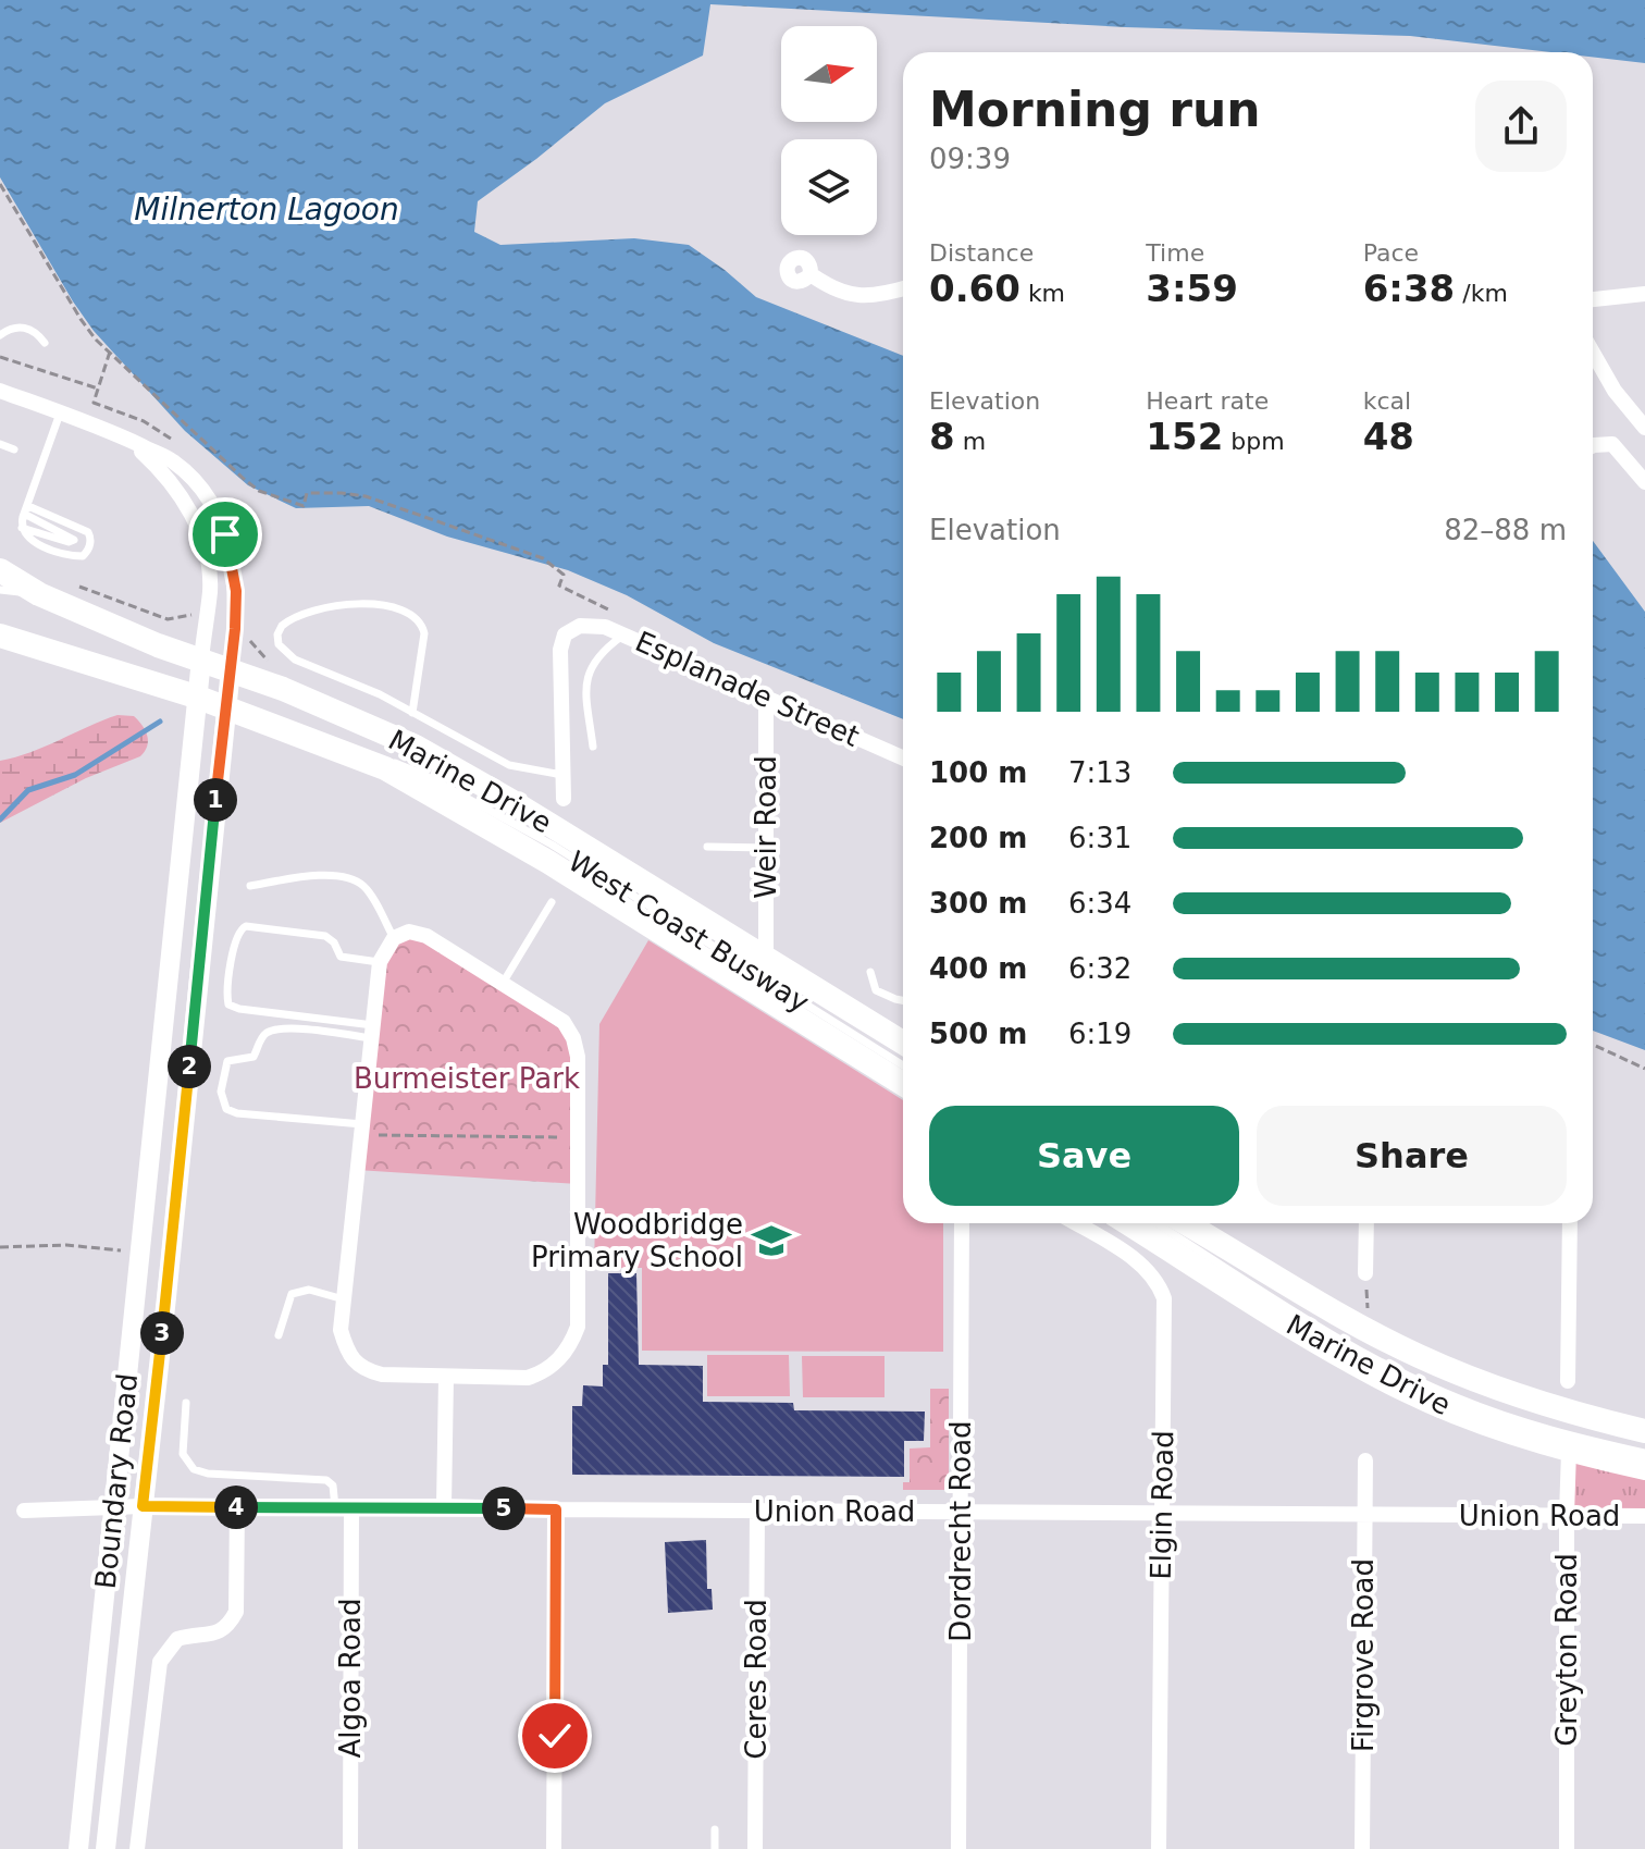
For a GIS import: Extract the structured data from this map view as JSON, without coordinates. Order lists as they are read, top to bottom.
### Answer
{
  "streets": {
    "main road": ["Marine Drive", "Boundary Road"],
    "street": [
      "Esplanade Street",
      "Weir Road",
      "Elgin Road",
      "Union Road",
      "Dordrecht Road",
      "Greyton Road",
      "Firgrove Road",
      "Algoa Road",
      "Ceres Road"
    ],
    "lane": ["West Coast Busway"]
  },
  "crossings": [
    ["Esplanade Street", "Weir Road"],
    ["Marine Drive", "Weir Road"],
    ["Marine Drive", "West Coast Busway"],
    ["Marine Drive", "Boundary Road"],
    ["Marine Drive", "Greyton Road"],
    ["Boundary Road", "Union Road"],
    ["Elgin Road", "Union Road"],
    ["Union Road", "Dordrecht Road"],
    ["Union Road", "Greyton Road"],
    ["Union Road", "Firgrove Road"],
    ["Union Road", "Algoa Road"],
    ["Union Road", "Ceres Road"]
  ],
  "water": ["Milnerton Lagoon"],
  "parks": ["Burmeister Park"],
  "places": {
    "school or university": ["Woodbridge Primary School"]
  },
  "north": "right",
  "page": {
    "heading": ["Morning run", "09:39"],
    "stats": [
      ["Distance", "0.60 km"],
      ["Time", "3:59"],
      ["Pace", "6:38 /km"],
      ["Elevation", "8 m"],
      ["Heart rate", "152 bpm"],
      ["kcal", "48"]
    ],
    "chart": ["Elevation", "82–88 m"],
    "list": [
      {
        "name": "100 m",
        "note": "7:13"
      },
      {
        "name": "200 m",
        "note": "6:31"
      },
      {
        "name": "300 m",
        "note": "6:34"
      },
      {
        "name": "400 m",
        "note": "6:32"
      },
      {
        "name": "500 m",
        "note": "6:19"
      }
    ],
    "pins": [
      "1",
      "2",
      "3",
      "4",
      "5"
    ],
    "buttons": ["Save", "Share"]
  }
}
